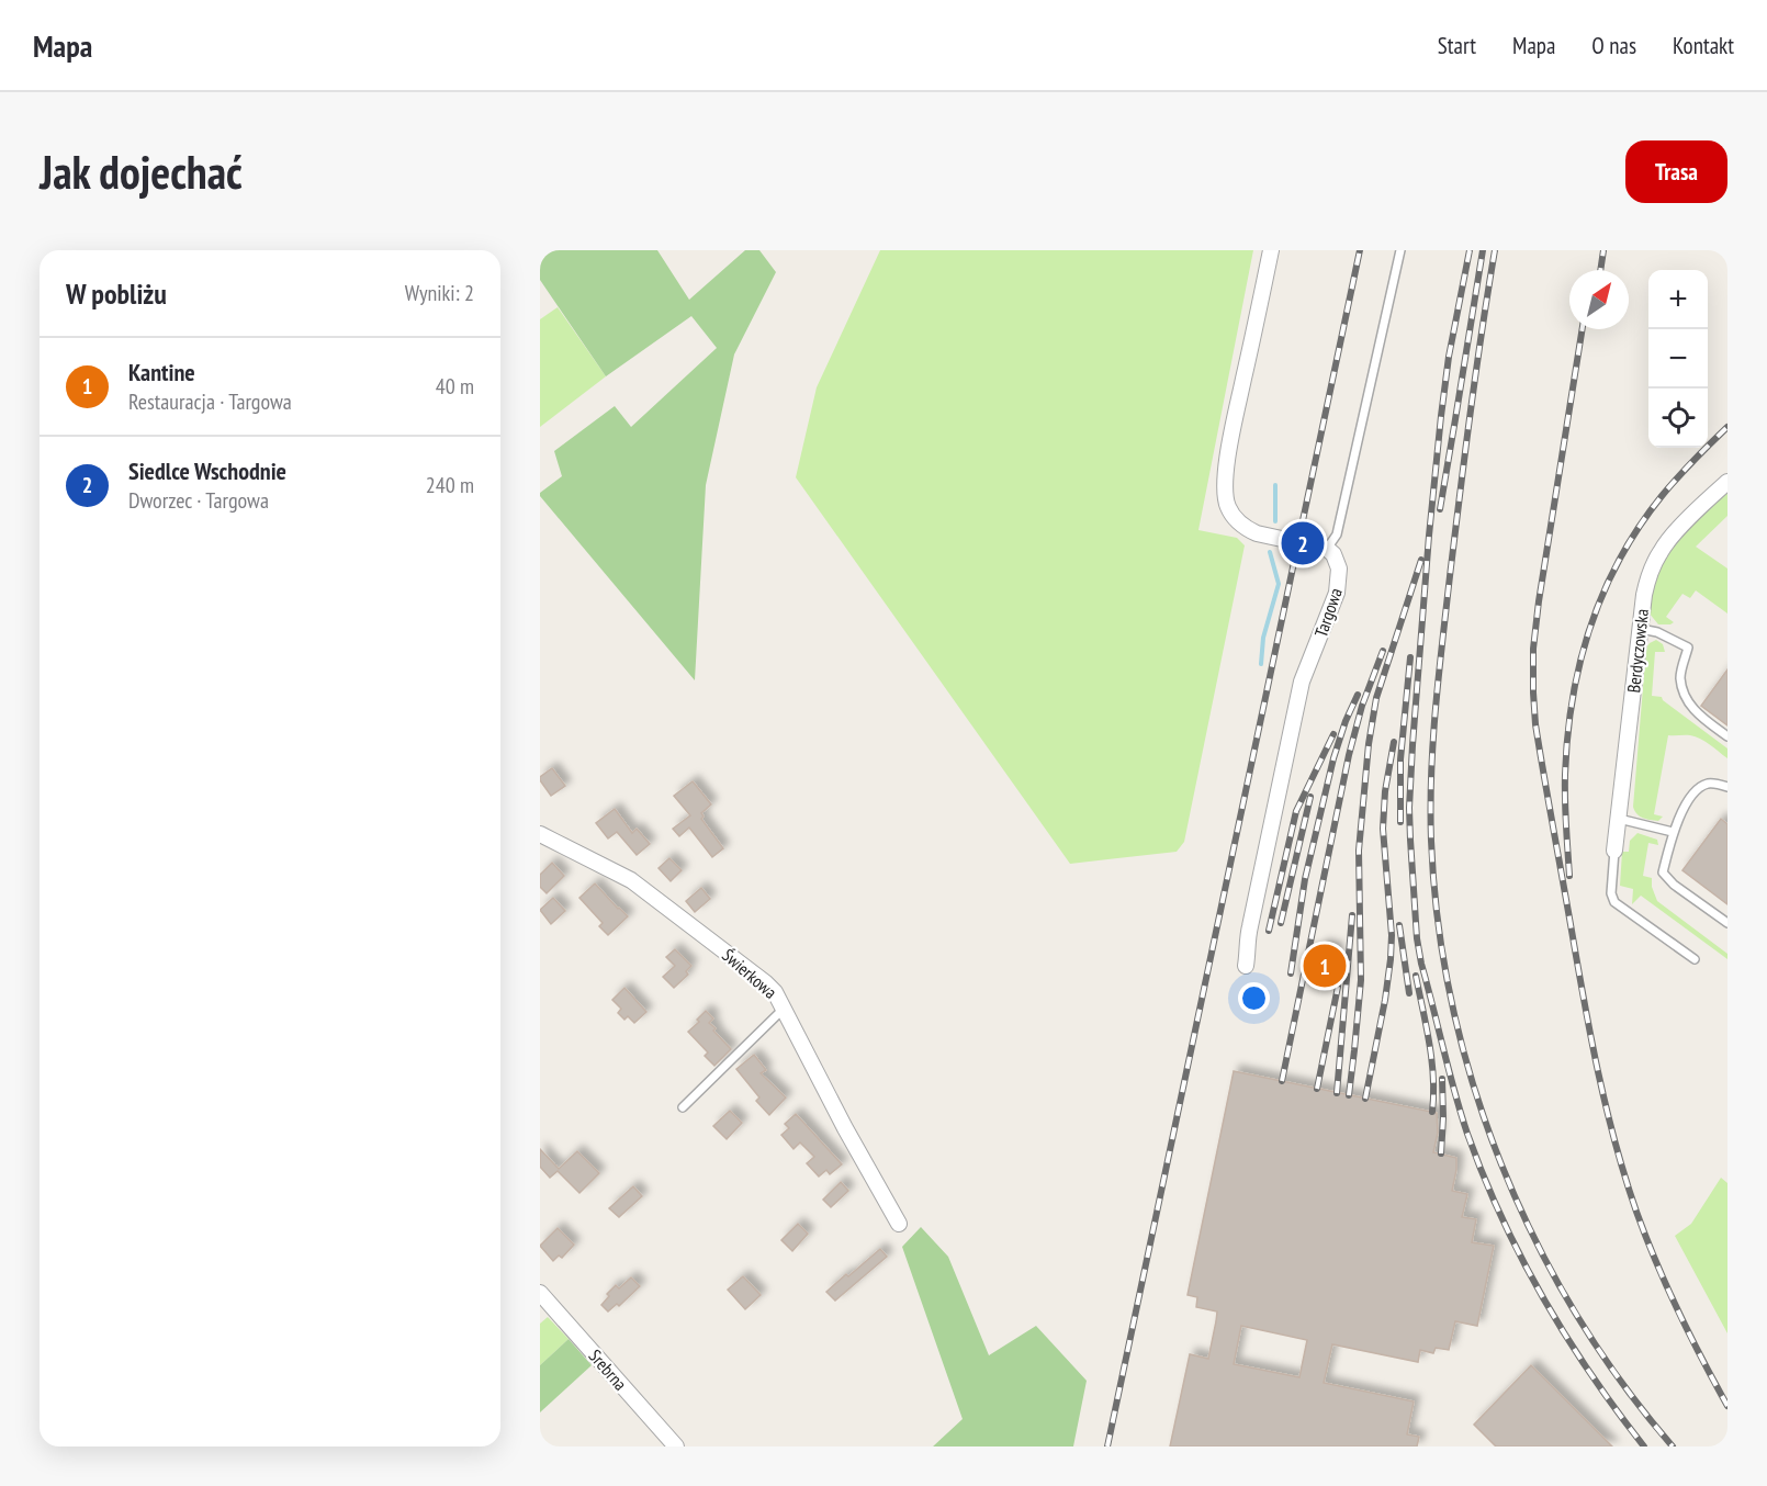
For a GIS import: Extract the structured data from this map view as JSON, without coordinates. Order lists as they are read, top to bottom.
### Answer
{
  "streets": {
    "street": [
      "Targowa",
      "Berdyczowska",
      "Świerkowa",
      "Srebrna"
    ]
  },
  "north": "top right",
  "page": {
    "header": "Mapa",
    "nav": [
      "Start",
      "Mapa",
      "O nas",
      "Kontakt"
    ],
    "buttons": "Trasa",
    "title": "Jak dojechać",
    "heading": ["W pobliżu", "Wyniki: 2"],
    "map_buttons": ["+", "−"],
    "list": [
      {
        "mark": "1",
        "name": "Kantine",
        "note": "Restauracja · Targowa",
        "value": "40 m"
      },
      {
        "mark": "2",
        "name": "Siedlce Wschodnie",
        "note": "Dworzec · Targowa",
        "value": "240 m"
      }
    ],
    "pins": ["2", "1"]
  }
}
